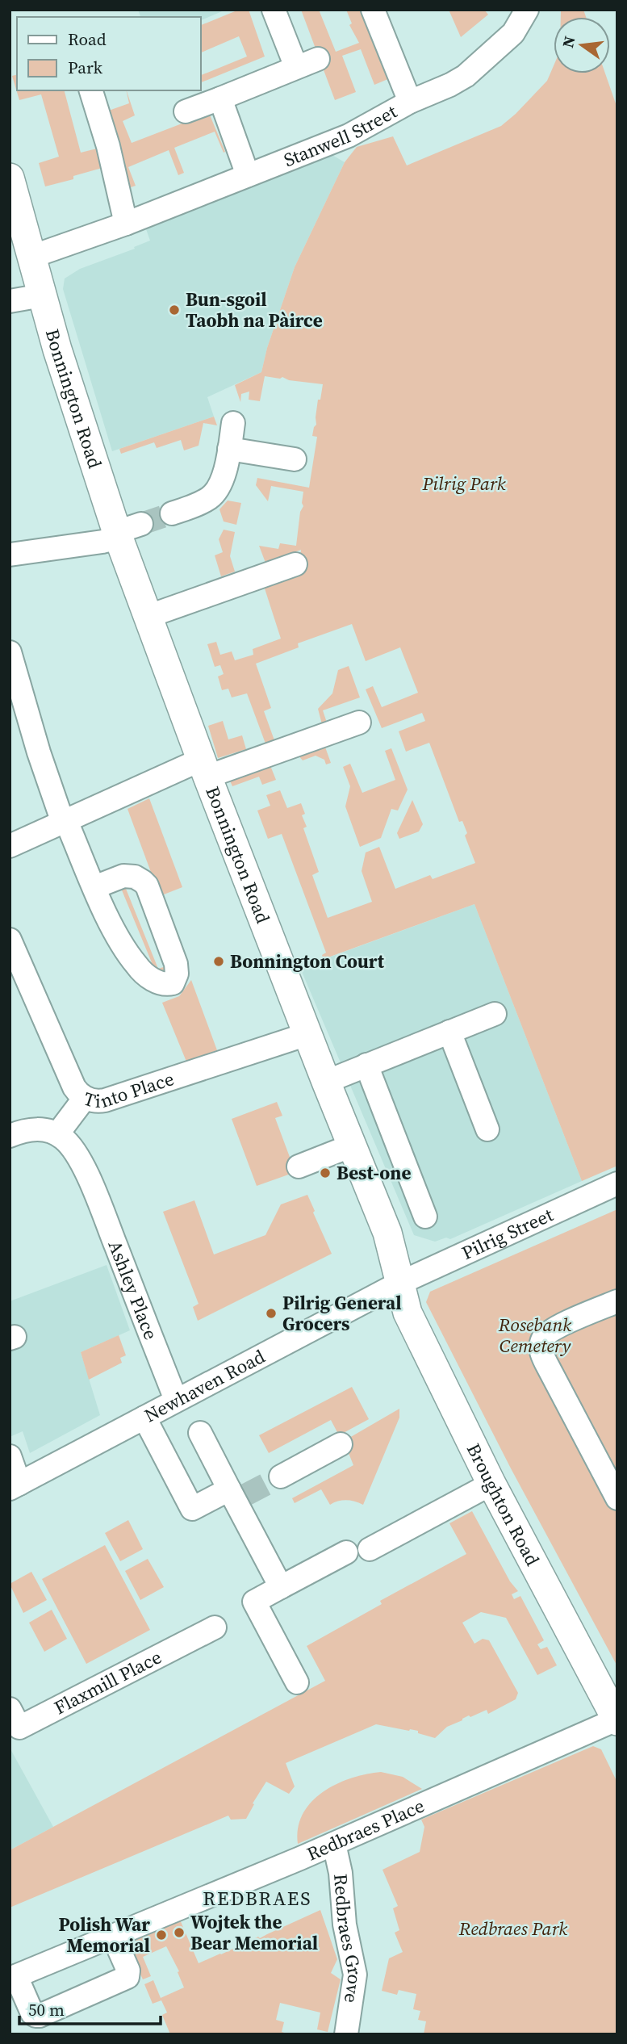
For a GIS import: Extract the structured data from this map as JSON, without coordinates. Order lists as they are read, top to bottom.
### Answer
{
  "streets": {
    "main road": ["Bonnington Road", "Broughton Road"],
    "street": [
      "Stanwell Street",
      "Tinto Place",
      "Pilrig Street",
      "Ashley Place",
      "Newhaven Road",
      "Flaxmill Place",
      "Redbraes Place",
      "Redbraes Grove"
    ]
  },
  "crossings": [
    ["Stanwell Street", "Bonnington Road"],
    ["Bonnington Road", "Tinto Place"],
    ["Bonnington Road", "Pilrig Street"],
    ["Bonnington Road", "Newhaven Road"],
    ["Bonnington Road", "Broughton Road"],
    ["Pilrig Street", "Newhaven Road"],
    ["Pilrig Street", "Broughton Road"],
    ["Ashley Place", "Newhaven Road"],
    ["Newhaven Road", "Broughton Road"],
    ["Broughton Road", "Redbraes Place"],
    ["Redbraes Place", "Redbraes Grove"]
  ],
  "districts": ["REDBRAES"],
  "parks": ["Pilrig Park", "Rosebank Cemetery", "Redbraes Park"],
  "places": [
    "Bun-sgoil Taobh na Pàirce",
    "Bonnington Court",
    "Best-one",
    "Pilrig General Grocers",
    "Wojtek the Bear Memorial",
    "Polish War Memorial"
  ],
  "legend": ["Road", "Park"],
  "scale_bar": "50 m",
  "north": "left"
}
